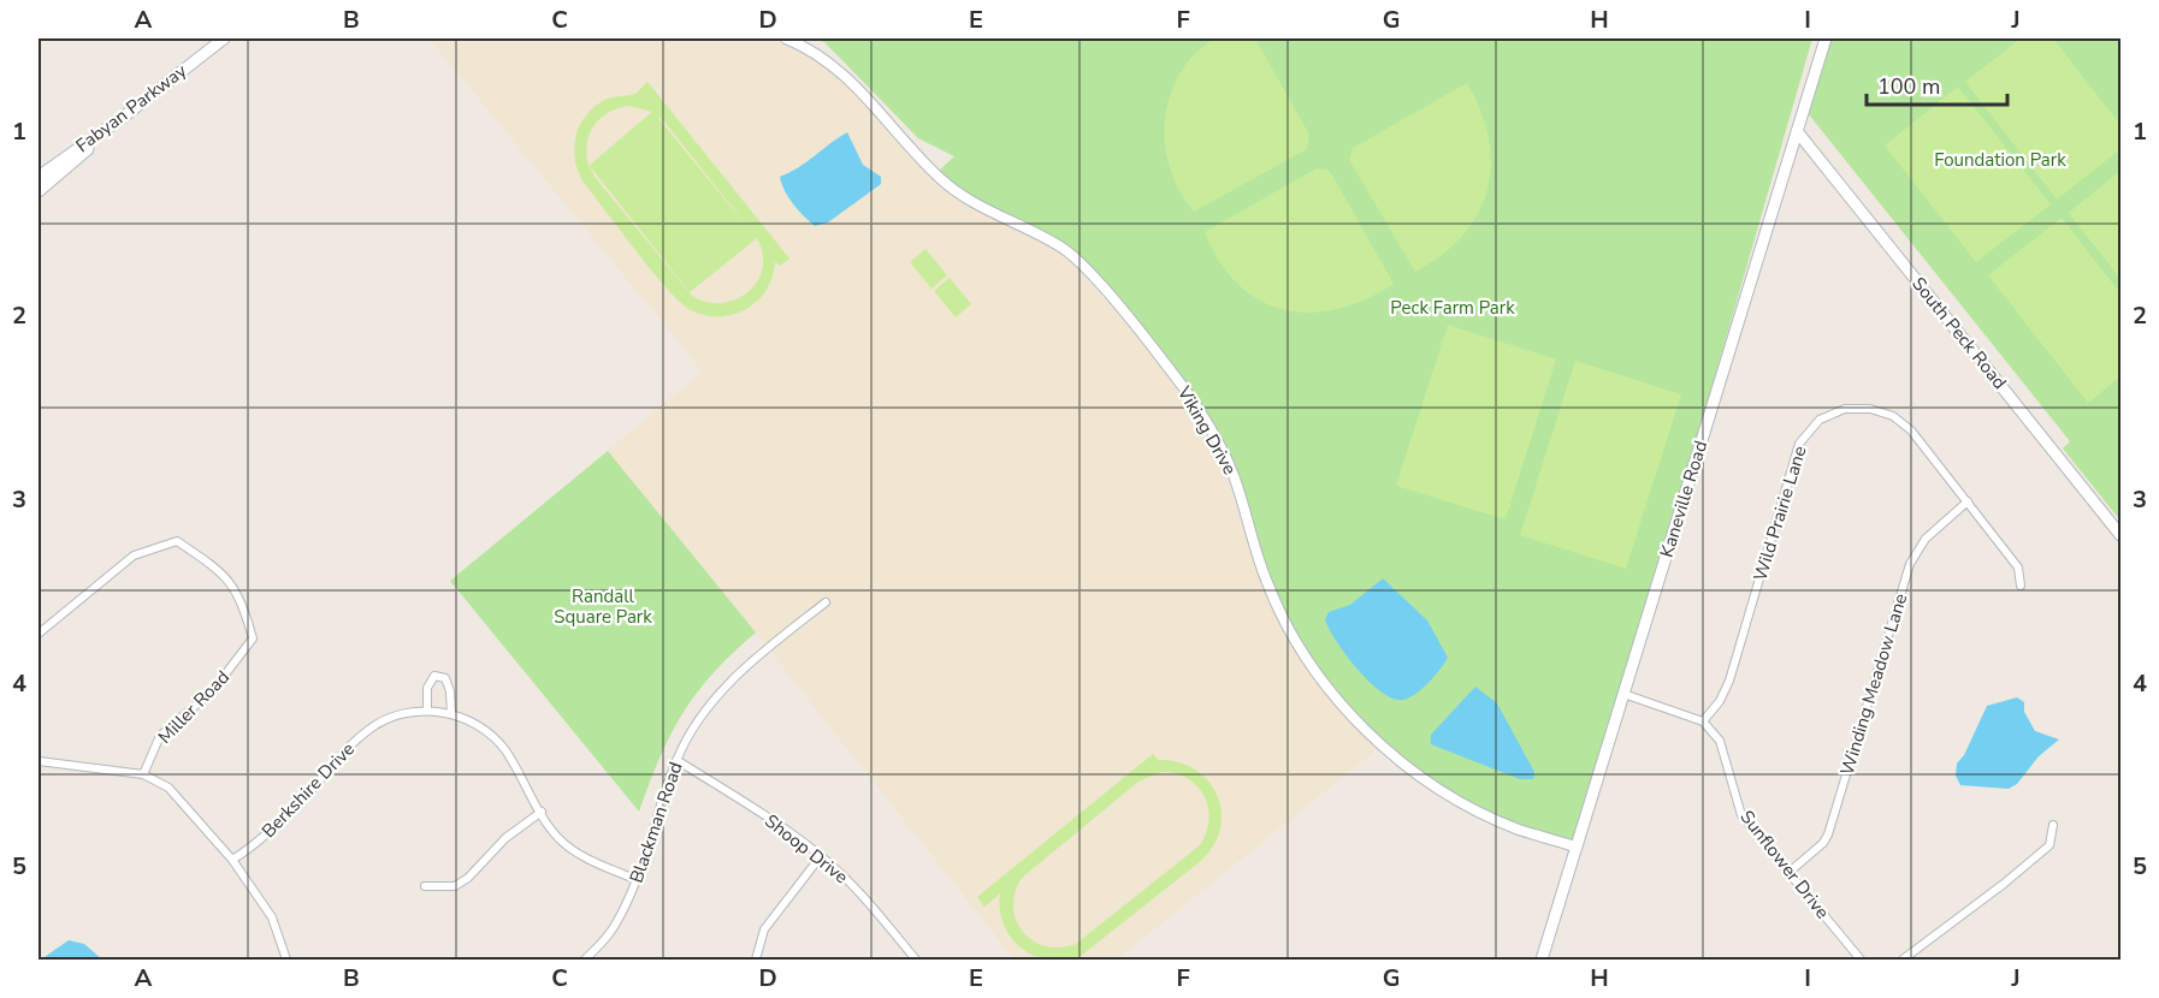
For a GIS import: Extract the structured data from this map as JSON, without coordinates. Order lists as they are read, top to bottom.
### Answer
{
  "streets": {
    "main road": ["Fabyan Parkway", "South Peck Road", "Kaneville Road"],
    "street": [
      "Viking Drive",
      "Wild Prairie Lane",
      "Winding Meadow Lane",
      "Miller Road",
      "Berkshire Drive",
      "Blackman Road",
      "Shoop Drive",
      "Sunflower Drive"
    ]
  },
  "crossings": [
    ["South Peck Road", "Kaneville Road"],
    ["Viking Drive", "Kaneville Road"],
    ["Wild Prairie Lane", "Winding Meadow Lane"],
    ["Wild Prairie Lane", "Sunflower Drive"],
    ["Winding Meadow Lane", "Sunflower Drive"],
    ["Berkshire Drive", "Blackman Road"],
    ["Blackman Road", "Shoop Drive"]
  ],
  "parks": ["Foundation Park", "Peck Farm Park", "Randall Square Park"],
  "scale_bar": "100 m",
  "grid": {
    "columns": [
      "A",
      "B",
      "C",
      "D",
      "E",
      "F",
      "G",
      "H",
      "I",
      "J"
    ],
    "rows": [
      "1",
      "2",
      "3",
      "4",
      "5"
    ]
  }
}
